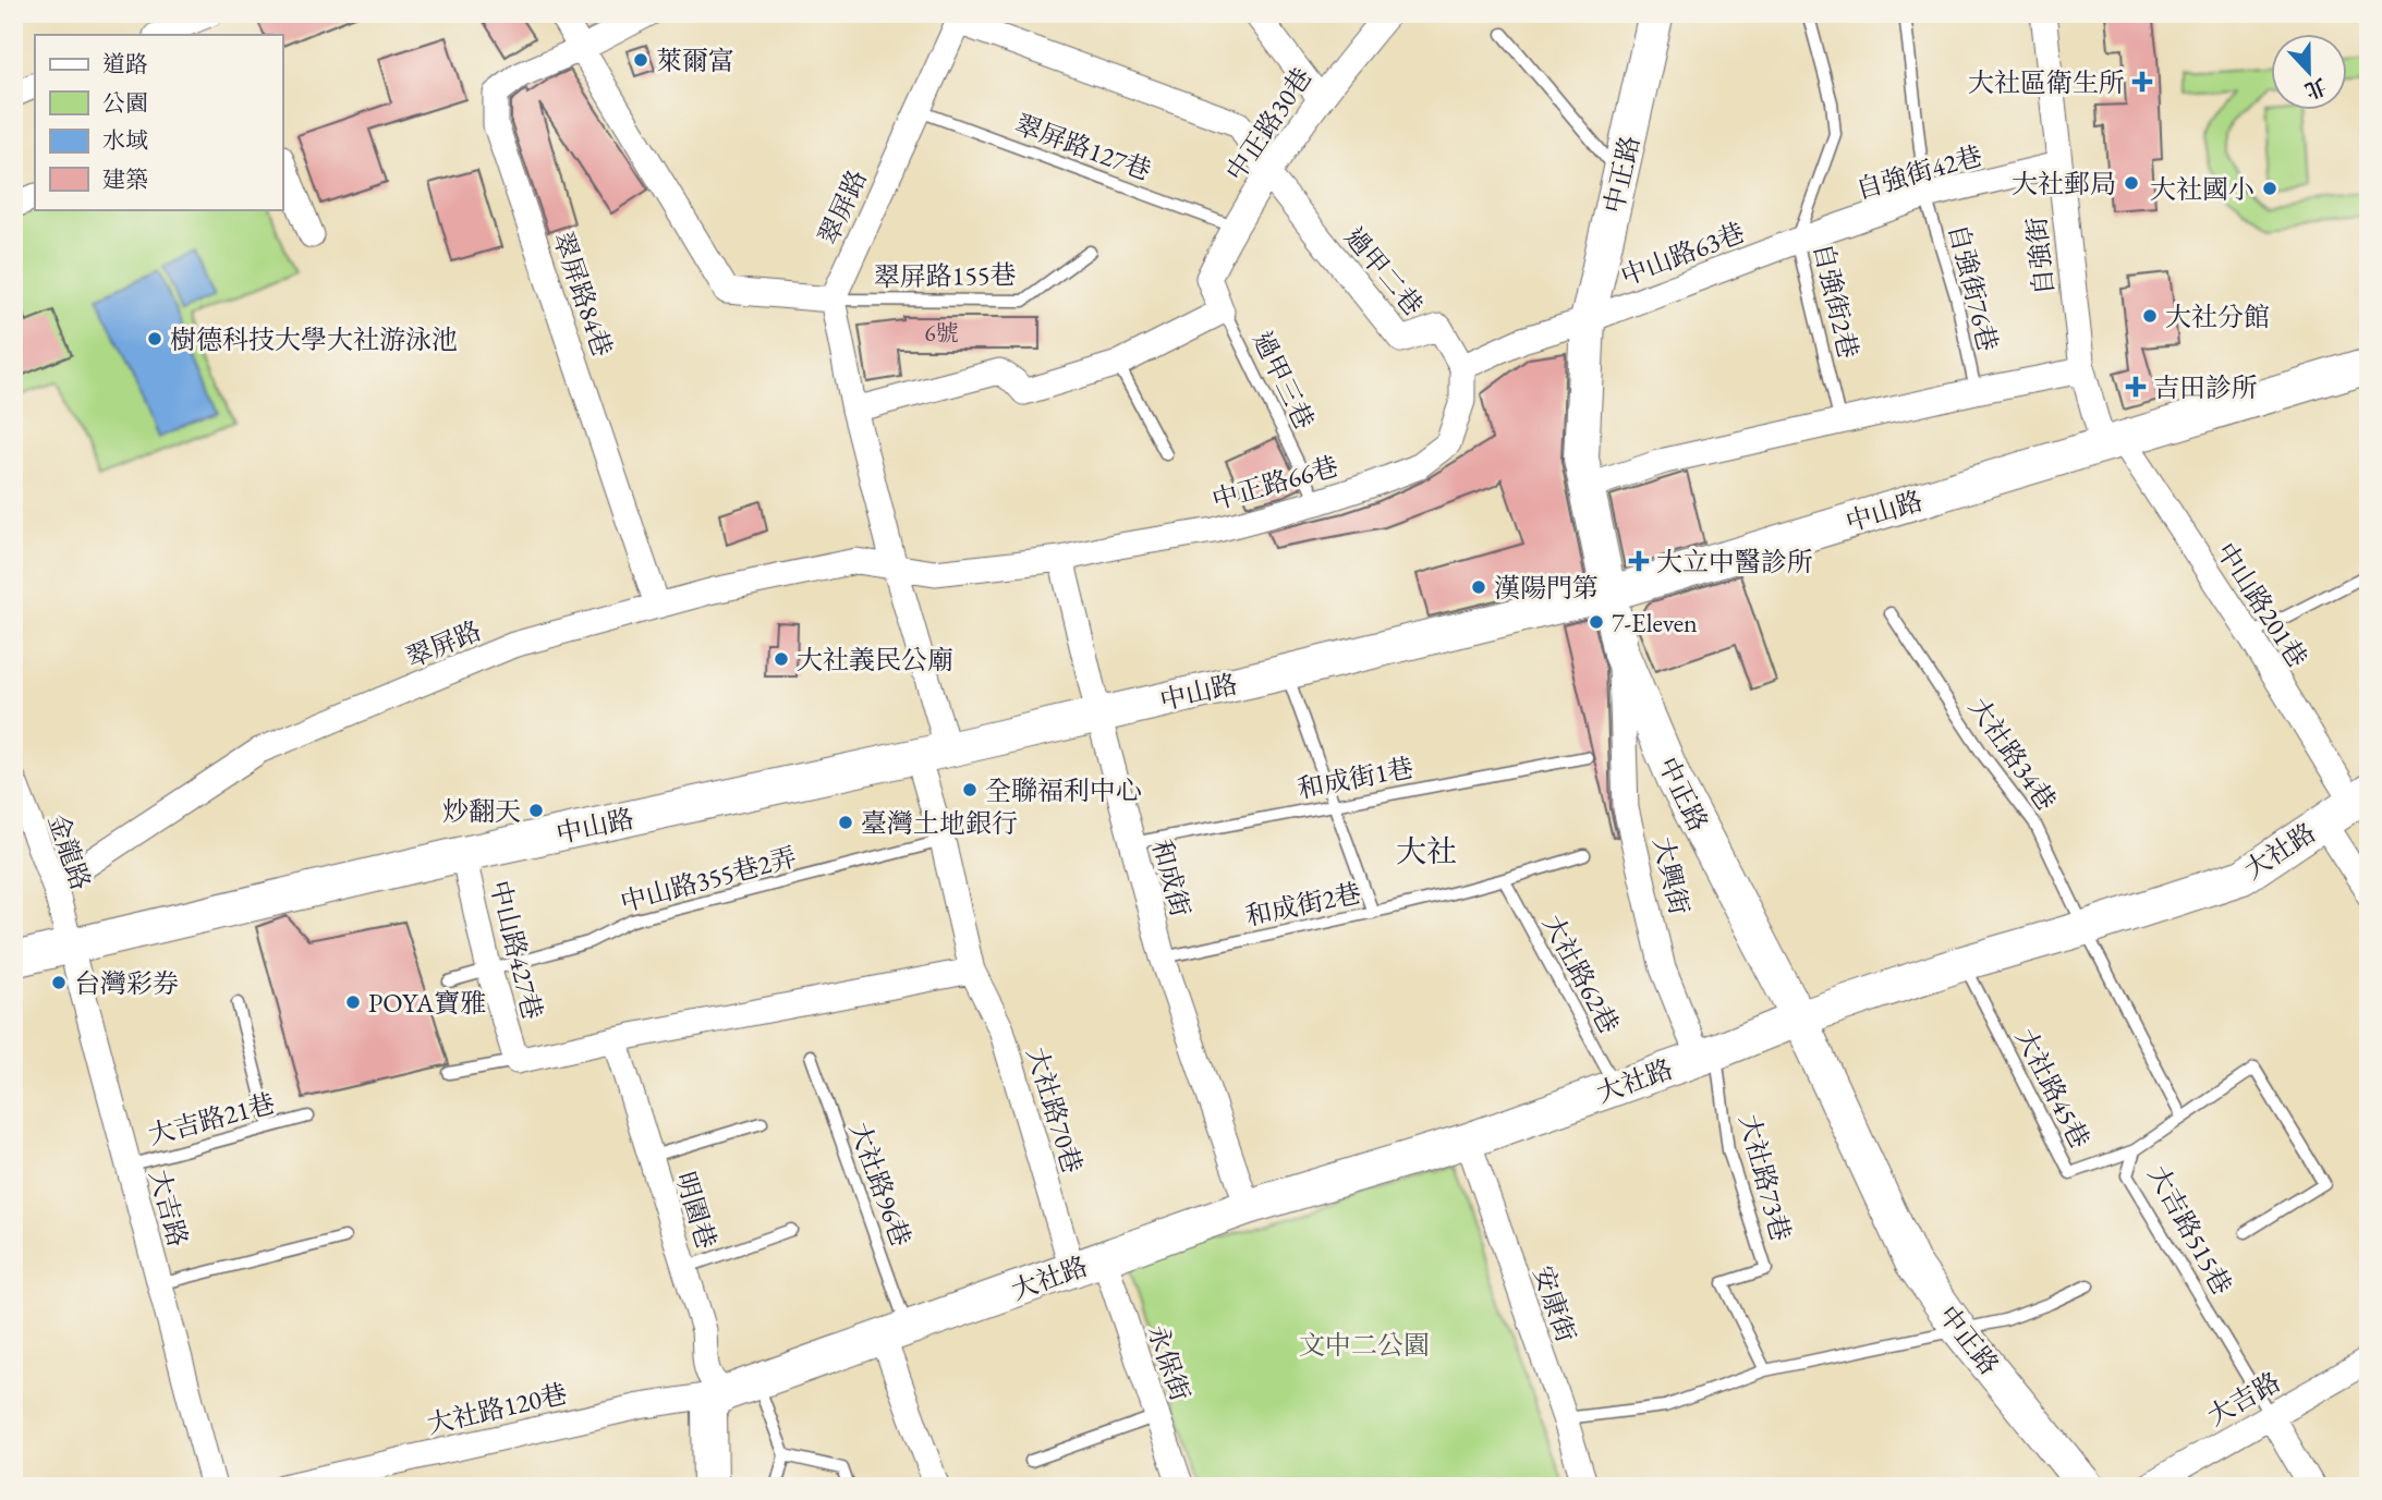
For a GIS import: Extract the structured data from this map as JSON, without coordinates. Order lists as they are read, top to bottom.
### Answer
{
  "streets": {
    "main road": ["中正路", "中山路", "大社路"],
    "street": [
      "中正路30巷",
      "自強街42巷",
      "翠屏路",
      "中山路63巷",
      "自強街",
      "過甲二巷",
      "翠屏路84巷",
      "中正路66巷",
      "中山路201巷",
      "金龍路",
      "大興街",
      "和成街",
      "中山路427巷",
      "大社路70巷",
      "大吉路",
      "明園巷",
      "安康街",
      "永保街",
      "大社路120巷"
    ],
    "lane": [
      "翠屏路127巷",
      "翠屏路155巷",
      "自強街76巷",
      "自強街2巷",
      "過甲三巷",
      "大社路34巷",
      "和成街1巷",
      "中山路355巷2弄",
      "和成街2巷",
      "大社路62巷",
      "大社路45巷",
      "大吉路21巷",
      "大社路73巷",
      "大社路96巷",
      "大吉路515巷"
    ]
  },
  "crossings": [
    ["中正路30巷", "翠屏路127巷"],
    ["中正路30巷", "過甲二巷"],
    ["中正路30巷", "過甲三巷"],
    ["翠屏路127巷", "翠屏路"],
    ["自強街42巷", "中山路63巷"],
    ["自強街42巷", "自強街"],
    ["自強街42巷", "自強街76巷"],
    ["自強街42巷", "自強街2巷"],
    ["中正路", "中山路63巷"],
    ["中正路", "中山路"],
    ["中正路", "大社路"],
    ["中正路", "大興街"],
    ["翠屏路", "翠屏路155巷"],
    ["翠屏路", "翠屏路84巷"],
    ["翠屏路", "中正路66巷"],
    ["翠屏路", "金龍路"],
    ["中山路63巷", "自強街2巷"],
    ["自強街", "中山路"],
    ["自強街", "中山路201巷"],
    ["過甲二巷", "中正路66巷"],
    ["過甲三巷", "中正路66巷"],
    ["中正路66巷", "和成街"],
    ["中山路", "中山路201巷"],
    ["中山路", "金龍路"],
    ["中山路", "和成街"],
    ["中山路", "中山路427巷"],
    ["中山路", "大社路70巷"],
    ["中山路", "大吉路"],
    ["中山路201巷", "大社路"],
    ["大社路34巷", "大社路"],
    ["大社路34巷", "大吉路515巷"],
    ["和成街1巷", "和成街"],
    ["大社路", "大興街"],
    ["大社路", "和成街"],
    ["大社路", "大社路62巷"],
    ["大社路", "大社路45巷"],
    ["大社路", "大社路70巷"],
    ["大社路", "大社路73巷"],
    ["大社路", "大社路96巷"],
    ["大社路", "明園巷"],
    ["大社路", "安康街"],
    ["大社路", "永保街"],
    ["大社路", "大社路120巷"],
    ["金龍路", "大吉路"],
    ["大興街", "大社路73巷"],
    ["和成街", "和成街2巷"],
    ["中山路355巷2弄", "中山路427巷"],
    ["中山路355巷2弄", "大社路70巷"],
    ["和成街2巷", "大社路62巷"],
    ["大社路45巷", "大吉路515巷"],
    ["大社路70巷", "永保街"],
    ["大吉路21巷", "大吉路"],
    ["大吉路", "大吉路515巷"],
    ["明園巷", "大社路120巷"]
  ],
  "districts": ["大社"],
  "parks": ["文中二公園"],
  "places": {
    "other": [
      "萊爾富",
      "大社郵局",
      "大社國小",
      "大社分館",
      "樹德科技大學大社游泳池",
      "漢陽門第",
      "7-Eleven",
      "大社義民公廟",
      "全聯福利中心",
      "炒翻天",
      "臺灣土地銀行",
      "台灣彩券",
      "POYA寶雅"
    ],
    "health": ["大社區衛生所", "吉田診所", "大立中醫診所"]
  },
  "house_numbers": ["6號"],
  "legend": [
    "道路",
    "公園",
    "水域",
    "建築"
  ],
  "north": "bottom"
}
